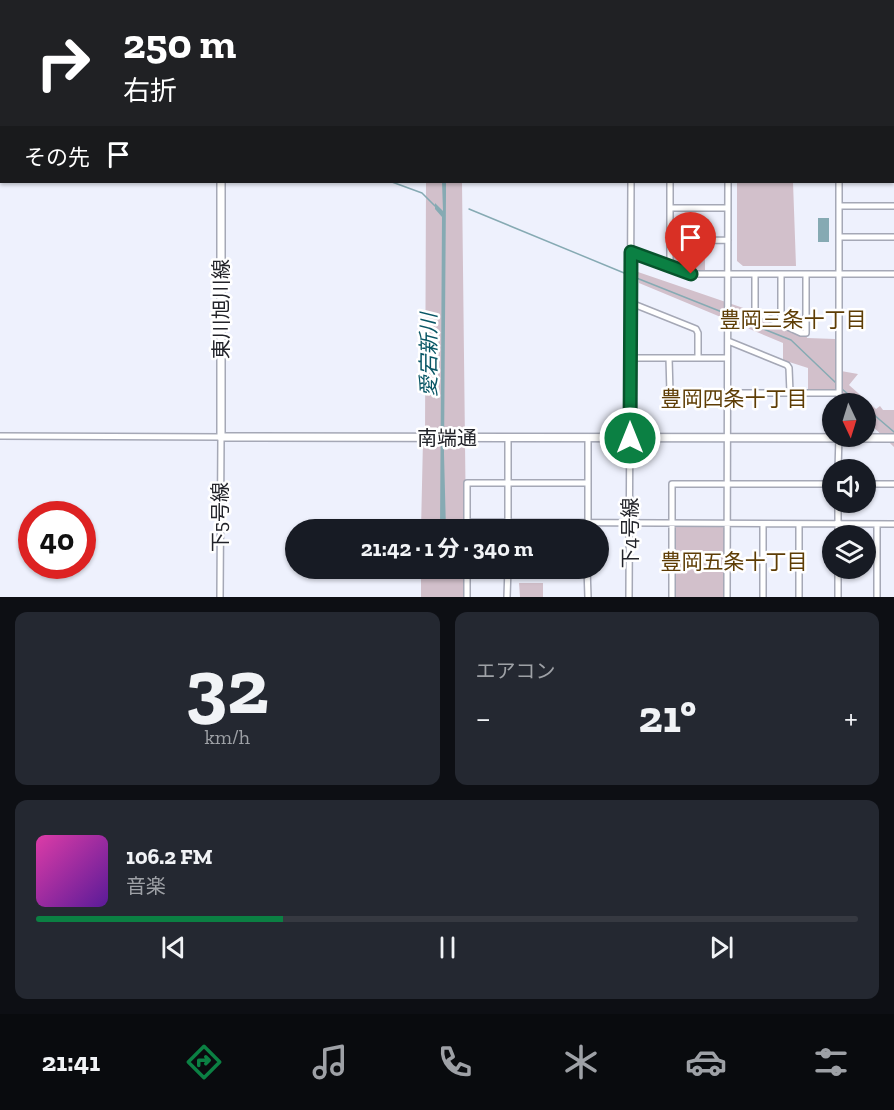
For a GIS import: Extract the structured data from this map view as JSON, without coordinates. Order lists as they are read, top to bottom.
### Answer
{
  "streets": {
    "main road": ["東川旭川線", "南端通"],
    "street": ["下5号線", "下4号線"]
  },
  "crossings": [
    ["東川旭川線", "南端通"],
    ["東川旭川線", "下5号線"],
    ["南端通", "下5号線"],
    ["南端通", "下4号線"]
  ],
  "districts": ["豊岡三条十丁目", "豊岡四条十丁目", "豊岡五条十丁目"],
  "water": ["愛宕新川"],
  "north": "bottom",
  "page": {
    "turn": ["250 m", "右折"],
    "then": "その先",
    "limit": "40",
    "trip": "21:42 · 1 分 · 340 m",
    "tile": [
      ["32", "km/h"],
      "エアコン"
    ],
    "heat": ["−", "21°", "+"],
    "song": ["106.2 FM", "音楽"],
    "tabs": "21:41"
  }
}
